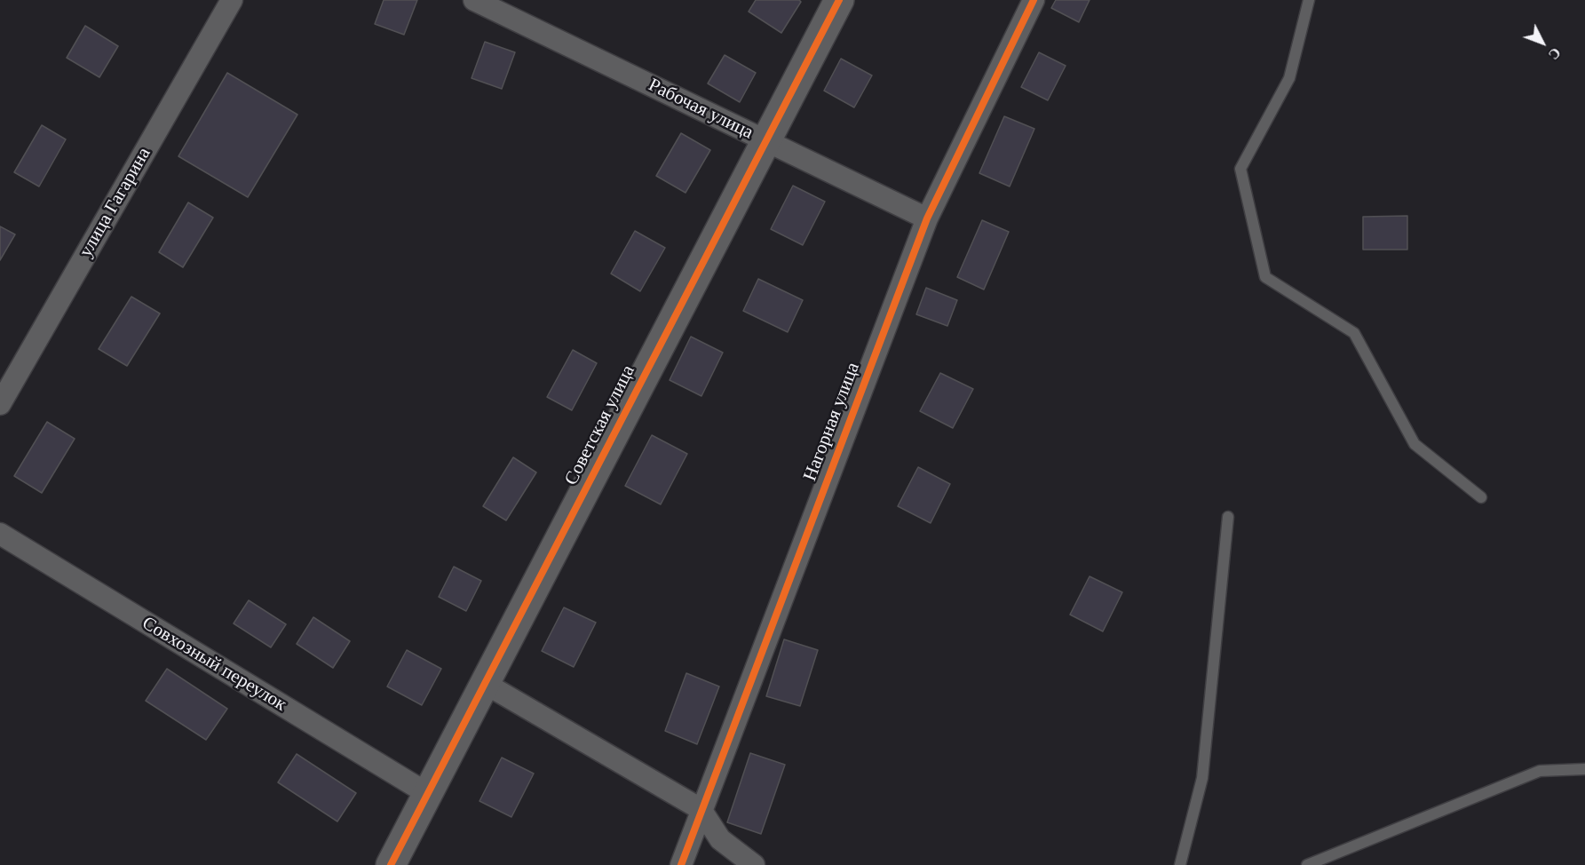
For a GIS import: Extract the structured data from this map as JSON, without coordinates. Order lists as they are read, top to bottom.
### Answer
{
  "streets": {
    "street": [
      "Рабочая улица",
      "улица Гагарина",
      "Нагорная улица",
      "Советская улица",
      "Совхозный переулок"
    ]
  },
  "crossings": [
    ["Рабочая улица", "Нагорная улица"],
    ["Рабочая улица", "Советская улица"],
    ["Советская улица", "Совхозный переулок"]
  ],
  "north": "bottom right"
}
